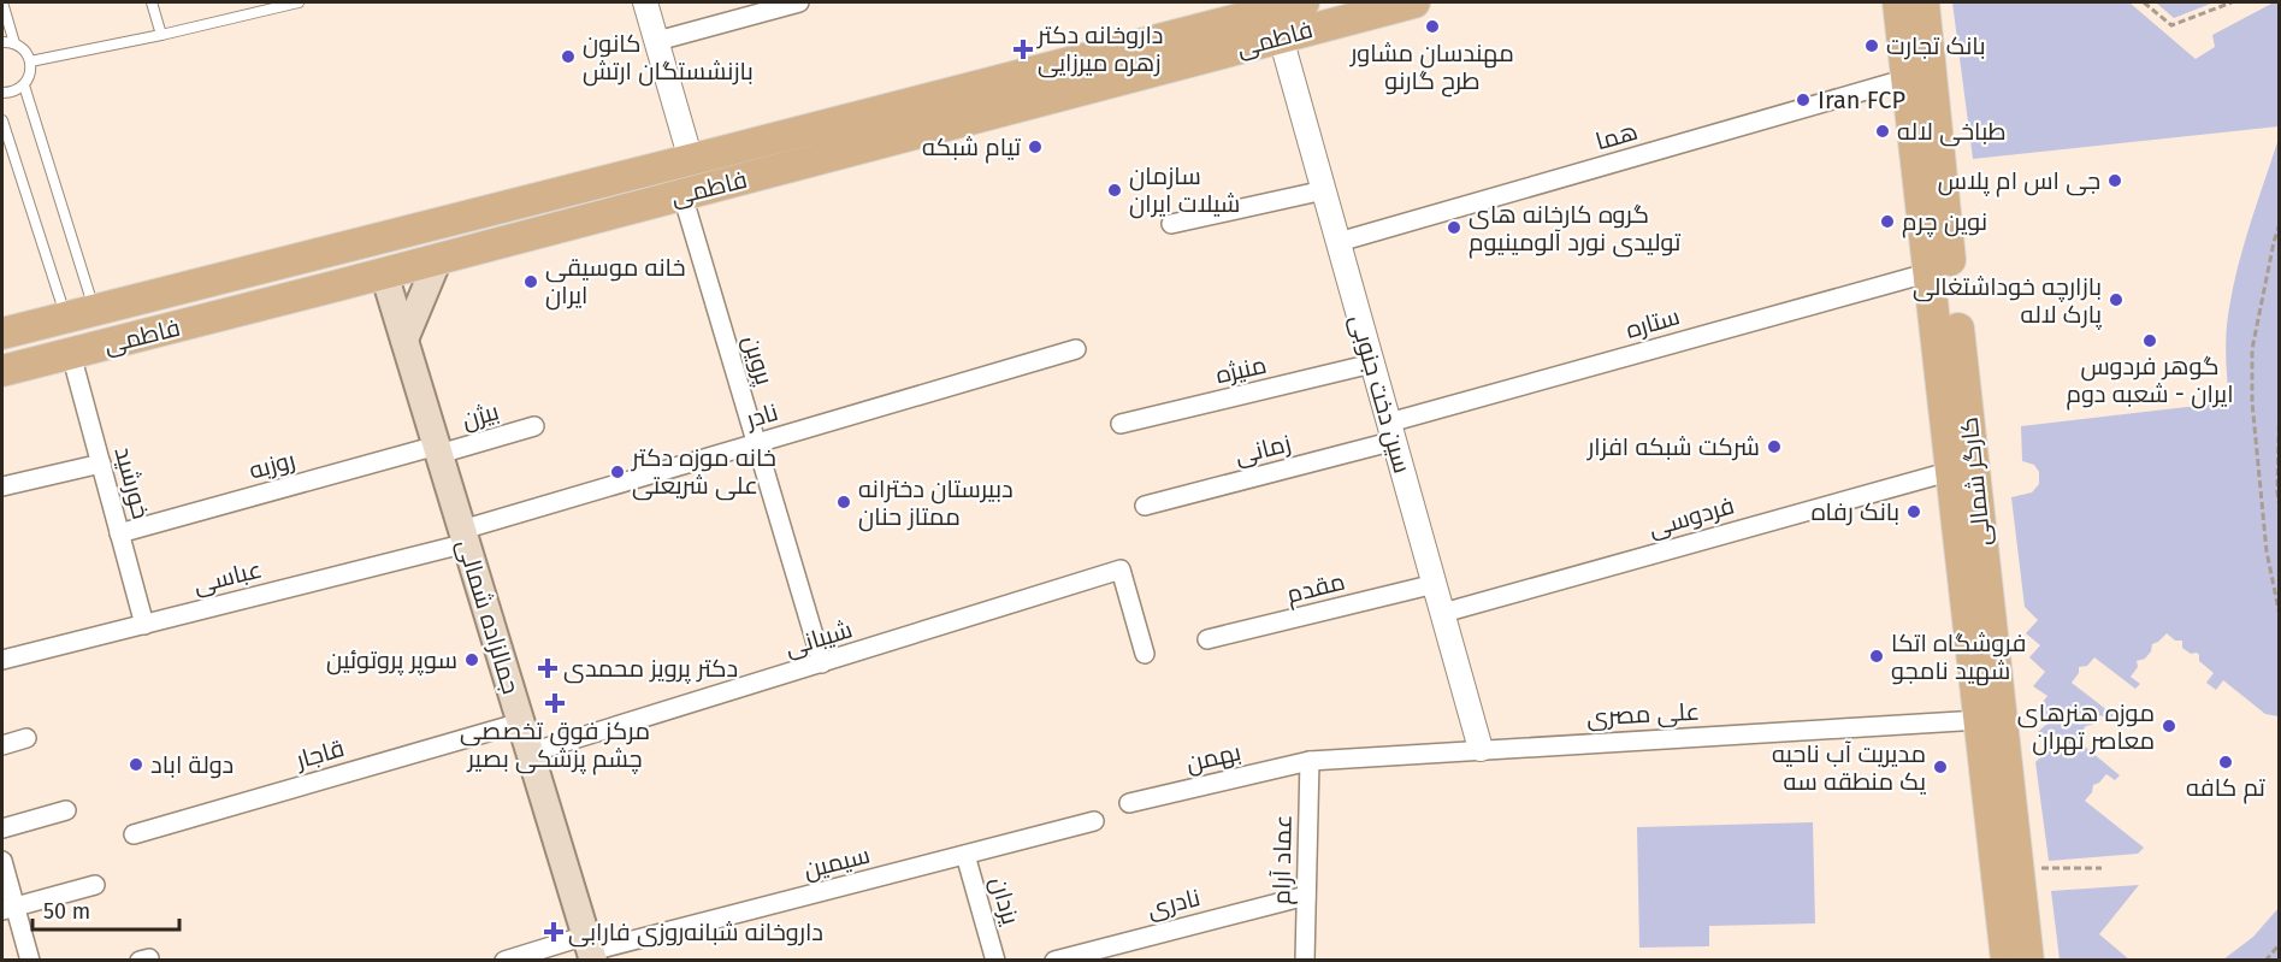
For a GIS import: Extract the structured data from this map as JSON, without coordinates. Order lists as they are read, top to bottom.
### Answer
{
  "streets": {
    "main road": ["فاطمی", "کارگر شمالی", "جمالزاده شمالی"],
    "street": [
      "هما",
      "ستاره",
      "پروین",
      "منیژه",
      "سین دخت جنوبی",
      "بیژن",
      "نادر",
      "زمانی",
      "روزبه",
      "خورشید",
      "فردوسی",
      "عباسی",
      "مقدم",
      "شیبانی",
      "علی مصری",
      "قاجار",
      "بهمن",
      "عماد آرام",
      "سیمین",
      "یزدان",
      "نادری"
    ]
  },
  "crossings": [
    ["فاطمی", "پروین"],
    ["فاطمی", "سین دخت جنوبی"],
    ["فاطمی", "خورشید"],
    ["فاطمی", "جمالزاده شمالی"],
    ["هما", "سین دخت جنوبی"],
    ["هما", "کارگر شمالی"],
    ["ستاره", "سین دخت جنوبی"],
    ["ستاره", "زمانی"],
    ["ستاره", "کارگر شمالی"],
    ["پروین", "نادر"],
    ["پروین", "شیبانی"],
    ["منیژه", "سین دخت جنوبی"],
    ["سین دخت جنوبی", "زمانی"],
    ["سین دخت جنوبی", "فردوسی"],
    ["سین دخت جنوبی", "مقدم"],
    ["سین دخت جنوبی", "علی مصری"],
    ["بیژن", "روزبه"],
    ["بیژن", "جمالزاده شمالی"],
    ["نادر", "عباسی"],
    ["نادر", "جمالزاده شمالی"],
    ["روزبه", "خورشید"],
    ["روزبه", "جمالزاده شمالی"],
    ["کارگر شمالی", "فردوسی"],
    ["کارگر شمالی", "علی مصری"],
    ["خورشید", "عباسی"],
    ["عباسی", "جمالزاده شمالی"],
    ["جمالزاده شمالی", "شیبانی"],
    ["جمالزاده شمالی", "قاجار"],
    ["جمالزاده شمالی", "سیمین"],
    ["علی مصری", "بهمن"],
    ["علی مصری", "عماد آرام"],
    ["بهمن", "عماد آرام"],
    ["عماد آرام", "نادری"],
    ["سیمین", "یزدان"]
  ],
  "places": {
    "other": [
      "مهندسان مشاور طرح گارنو",
      "بانک تجارت",
      "کانون بازنشستگان ارتش",
      "Iran FCP",
      "طباخی لاله",
      "تیام شبکه",
      "جی اس ام پلاس",
      "سازمان شیلات ایران",
      "نوین چرم",
      "گروه کارخانه های تولیدی نورد آلومینیوم",
      "خانه موسیقی ایران",
      "بازارچه خوداشتغالی پارک لاله",
      "گوهر فردوس ایران - شعبه دوم",
      "شرکت شبکه افزار",
      "خانه موزه دکتر علی شریعتی",
      "دبیرستان دخترانه ممتاز حنان",
      "بانک رفاه",
      "فروشگاه اتکا شهید نامجو",
      "سوپر پروتوئین",
      "موزه هنرهای معاصر تهران",
      "تم کافه",
      "دولة اباد",
      "مدیریت آب ناحیه یک منطقه سه"
    ],
    "health": [
      "داروخانه دکتر زهره میرزایی",
      "دکتر پرویز محمدی",
      "مرکز فوق تخصصی چشم پزشکی بصیر",
      "داروخانه شبانه‌روزی فارابی"
    ]
  },
  "scale_bar": "50 m"
}
